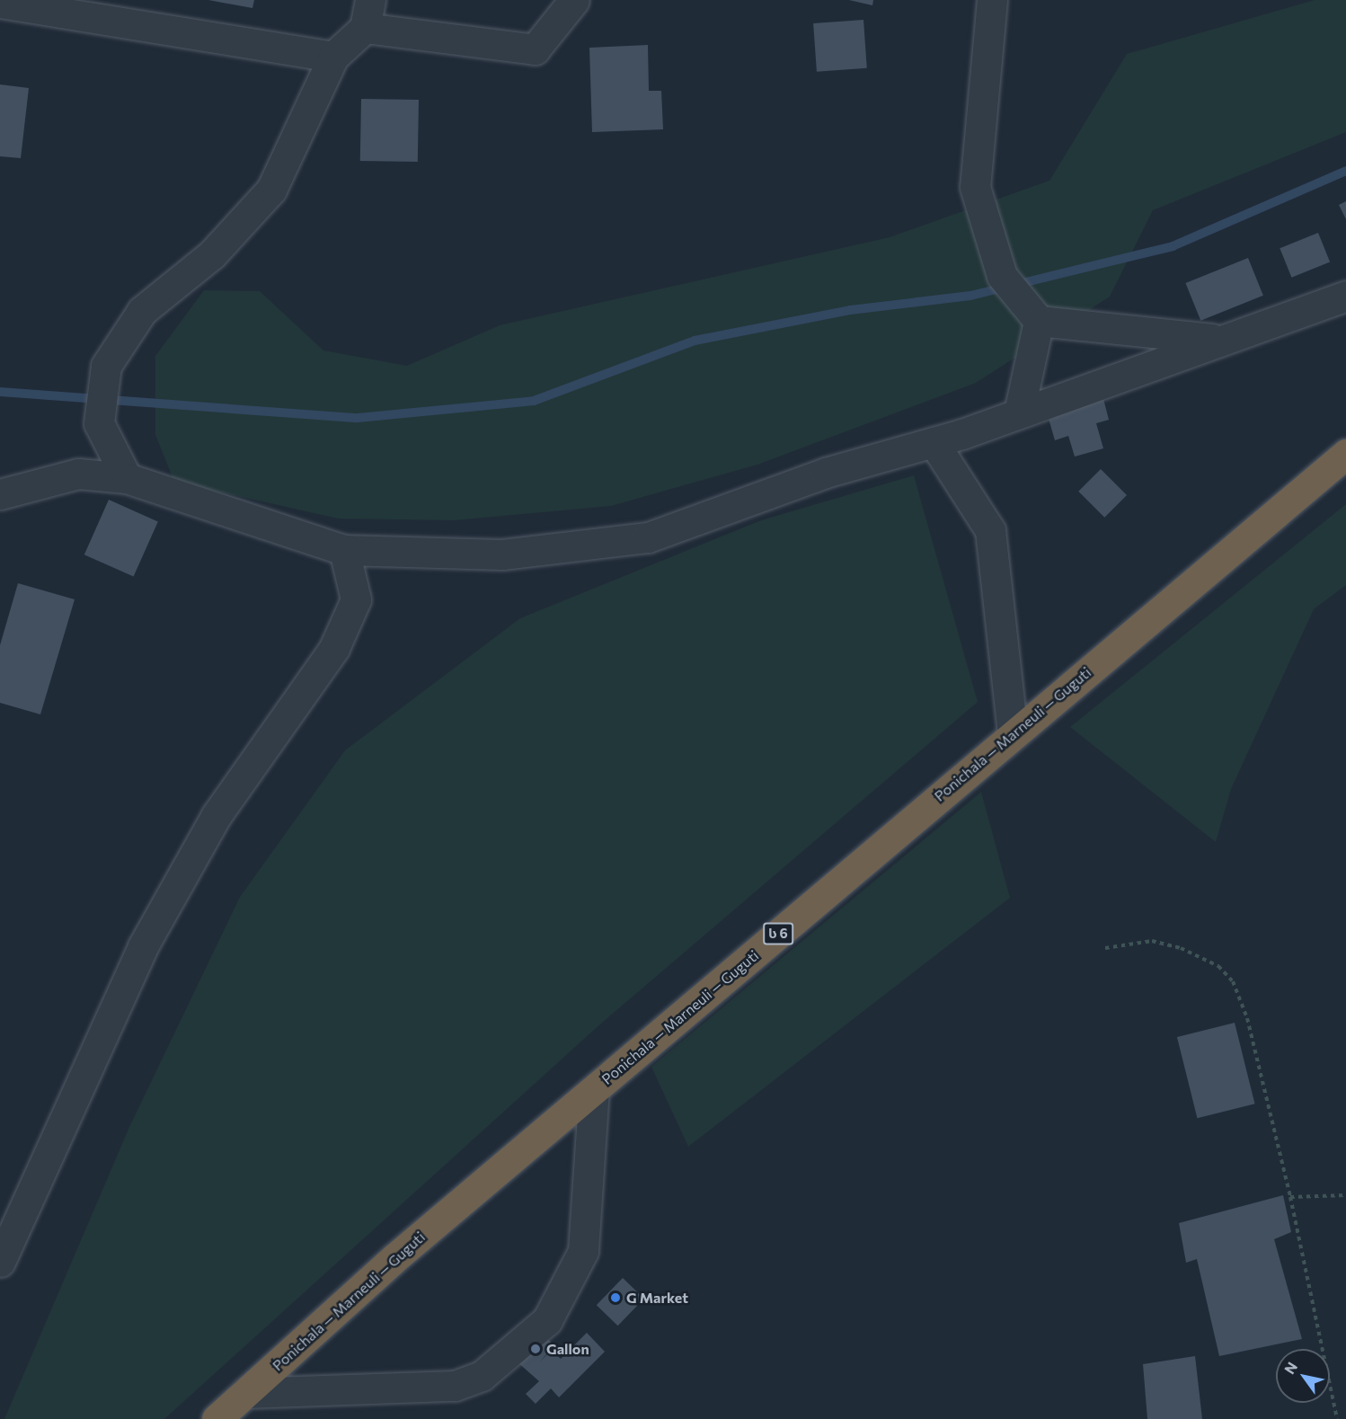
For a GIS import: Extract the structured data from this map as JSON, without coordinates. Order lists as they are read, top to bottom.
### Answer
{
  "streets": {
    "highway": ["Ponichala — Marneuli — Guguti", "ს 6"]
  },
  "places": ["G Market", "Gallon"],
  "north": "top left"
}
